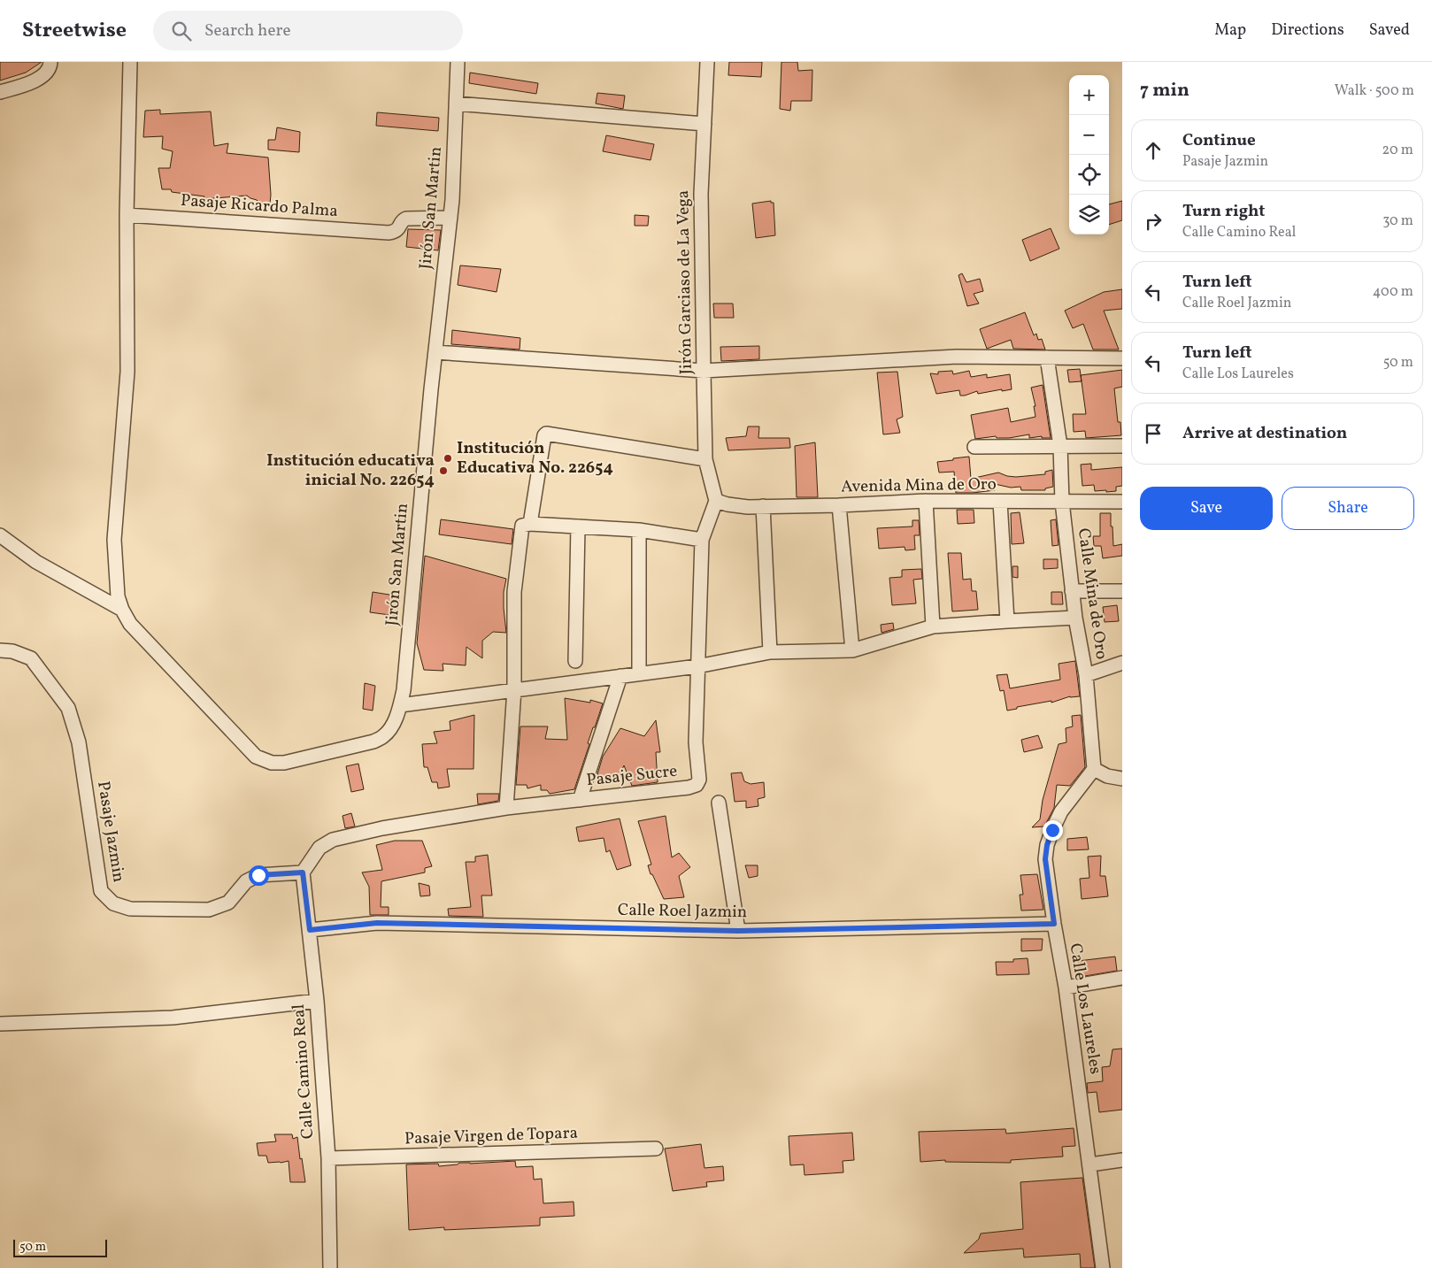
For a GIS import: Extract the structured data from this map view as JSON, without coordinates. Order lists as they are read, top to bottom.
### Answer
{
  "streets": {
    "street": [
      "Pasaje Ricardo Palma",
      "Jirón San Martin",
      "Jirón Garciaso de La Vega",
      "Avenida Mina de Oro",
      "Calle Mina de Oro",
      "Pasaje Sucre",
      "Pasaje Jazmin",
      "Calle Roel Jazmin",
      "Calle Los Laureles",
      "Calle Camino Real",
      "Pasaje Virgen de Topara"
    ]
  },
  "crossings": [
    ["Pasaje Ricardo Palma", "Jirón San Martin"],
    ["Jirón Garciaso de La Vega", "Avenida Mina de Oro"],
    ["Jirón Garciaso de La Vega", "Pasaje Sucre"],
    ["Avenida Mina de Oro", "Calle Mina de Oro"],
    ["Avenida Mina de Oro", "Pasaje Sucre"],
    ["Calle Mina de Oro", "Calle Los Laureles"],
    ["Pasaje Sucre", "Pasaje Jazmin"],
    ["Pasaje Sucre", "Calle Camino Real"],
    ["Pasaje Jazmin", "Calle Camino Real"],
    ["Calle Roel Jazmin", "Calle Los Laureles"],
    ["Calle Roel Jazmin", "Calle Camino Real"],
    ["Calle Camino Real", "Pasaje Virgen de Topara"]
  ],
  "places": ["Institución Educativa No. 22654", "Institución educativa inicial No. 22654"],
  "scale_bar": "50 m",
  "page": {
    "header": "Streetwise",
    "search": "Search here",
    "nav": ["Map", "Directions", "Saved"],
    "heading": ["7 min", "Walk · 500 m"],
    "map_buttons": ["+", "−"],
    "list": [
      ["Continue", "Pasaje Jazmin", "20 m"],
      ["Turn right", "Calle Camino Real", "30 m"],
      ["Turn left", "Calle Roel Jazmin", "400 m"],
      ["Turn left", "Calle Los Laureles", "50 m"],
      "Arrive at destination"
    ],
    "buttons": ["Save", "Share"],
    "scale": "50 m"
  }
}
